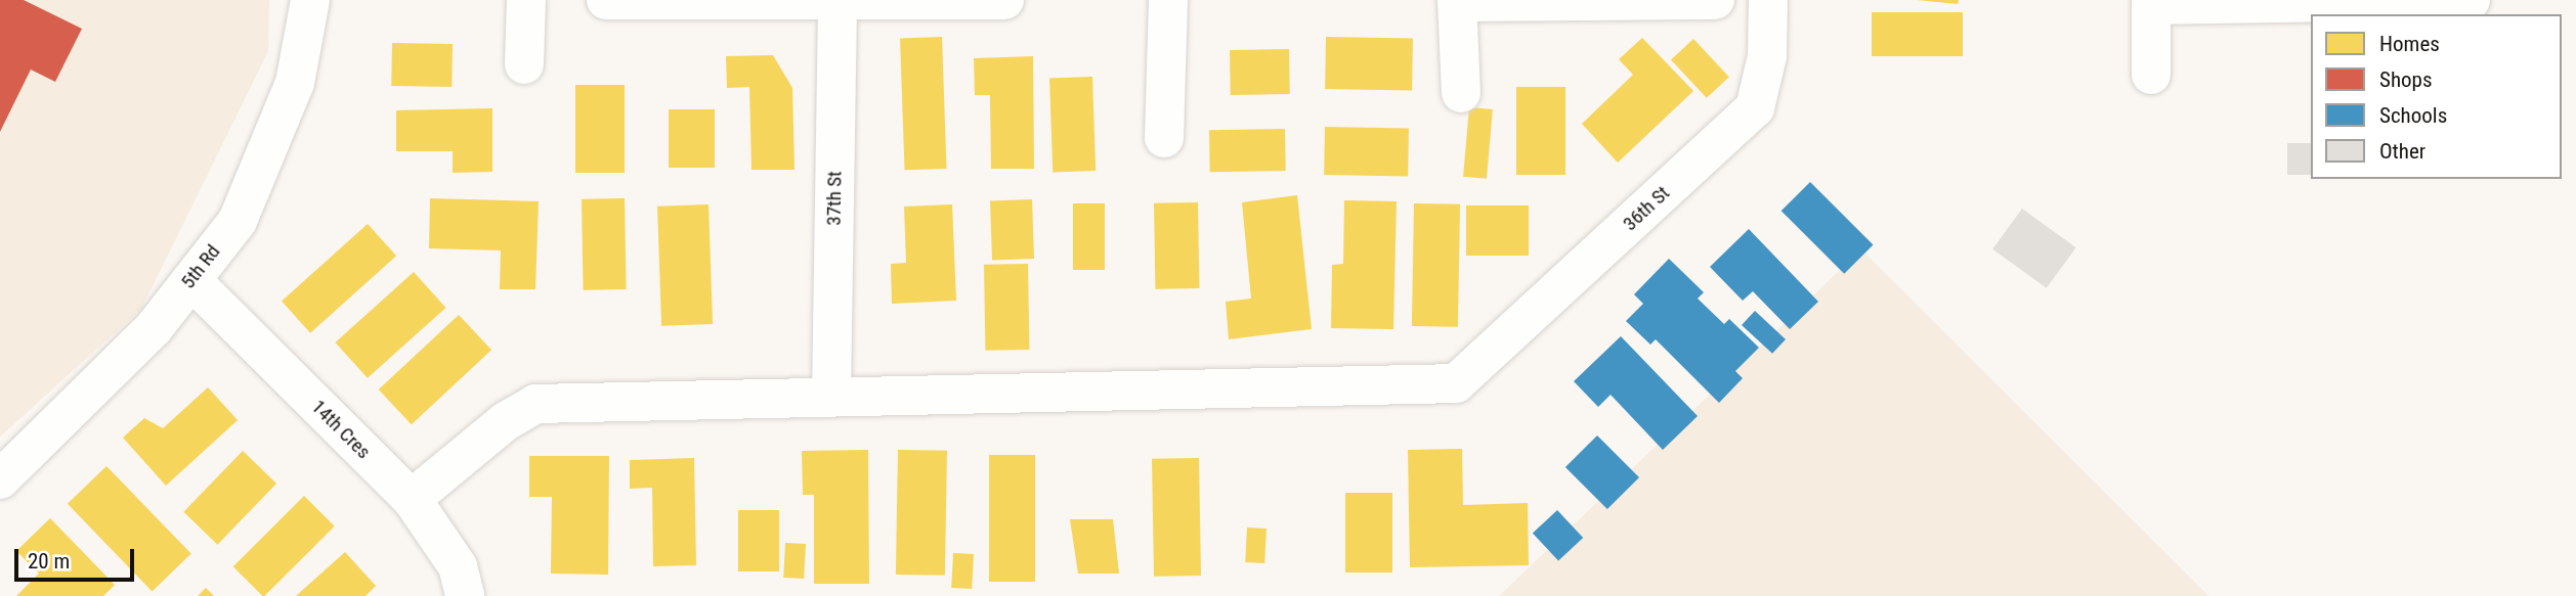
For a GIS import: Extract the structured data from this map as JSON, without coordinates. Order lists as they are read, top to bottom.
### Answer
{
  "streets": {
    "street": [
      "37th St",
      "36th St",
      "5th Rd",
      "14th Cres"
    ]
  },
  "crossings": [
    ["37th St", "36th St"],
    ["5th Rd", "14th Cres"]
  ],
  "legend": [
    "Homes",
    "Shops",
    "Schools",
    "Other"
  ],
  "scale_bar": "20 m"
}
